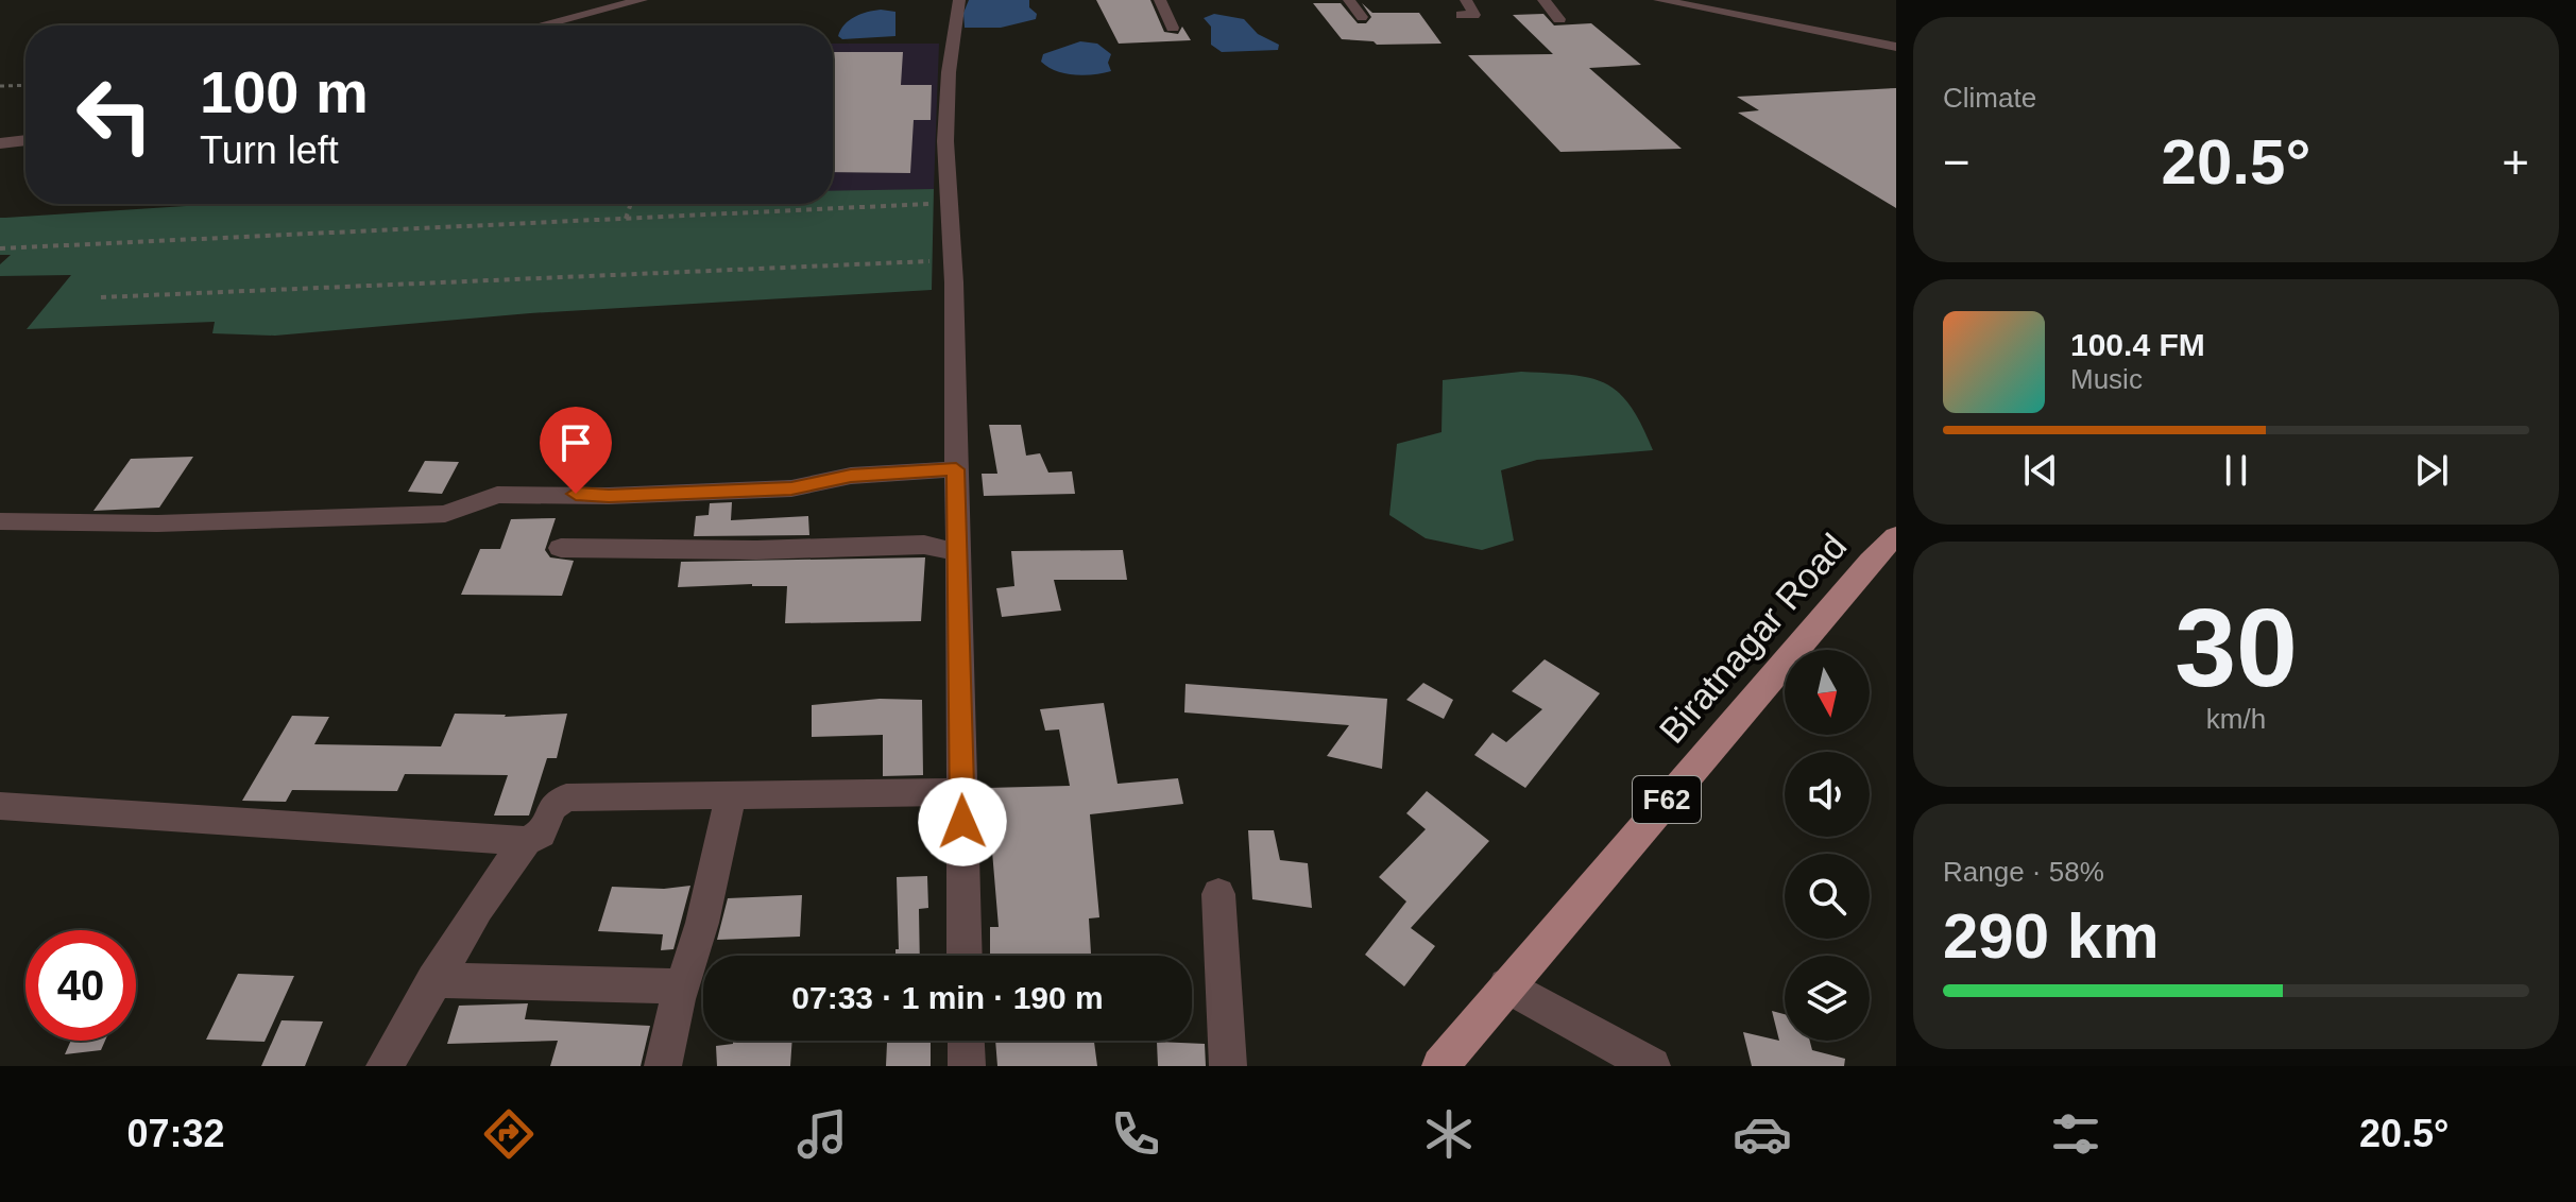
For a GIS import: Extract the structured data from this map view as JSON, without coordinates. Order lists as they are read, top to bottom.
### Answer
{
  "streets": {
    "main road": ["Biratnagar Road", "F62"]
  },
  "north": "bottom",
  "page": {
    "tile": [
      "Climate",
      ["30", "km/h"],
      ["Range · 58%", "290 km"]
    ],
    "turn": ["100 m", "Turn left"],
    "heat": ["−", "20.5°", "+"],
    "song": ["100.4 FM", "Music"],
    "limit": "40",
    "trip": "07:33 · 1 min · 190 m",
    "tabs": ["07:32", "20.5°"]
  }
}
